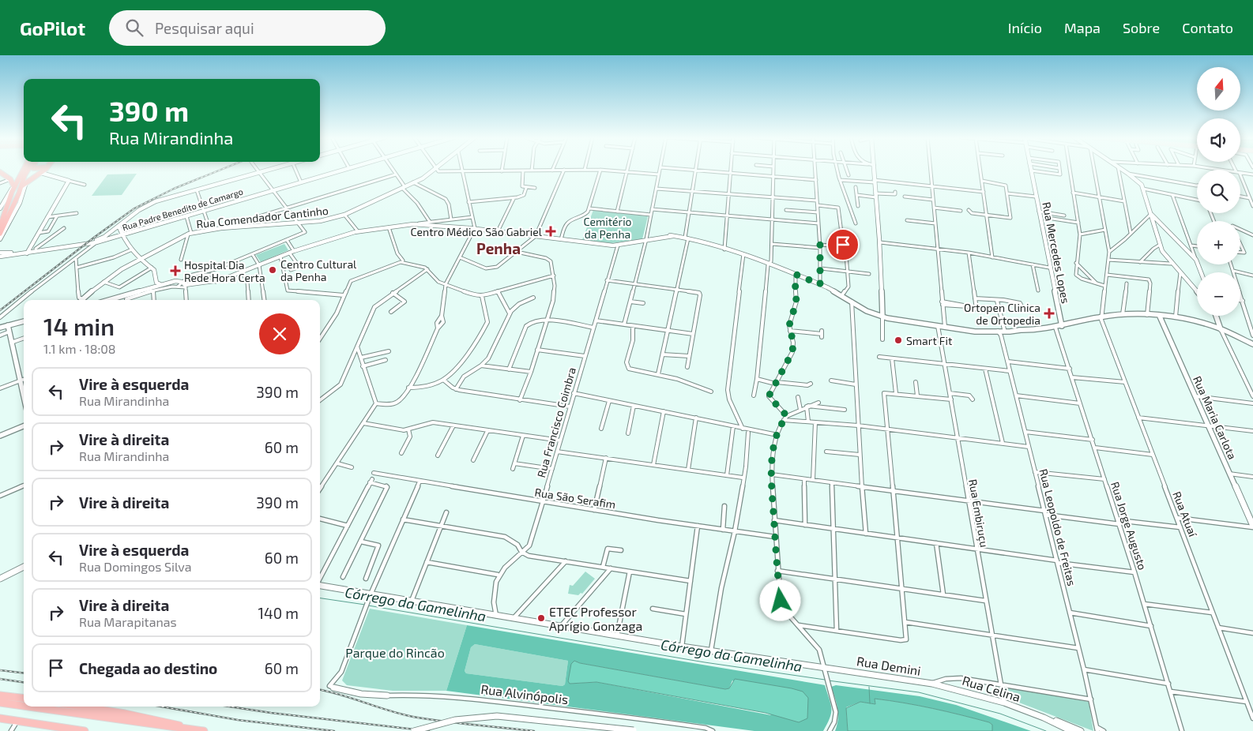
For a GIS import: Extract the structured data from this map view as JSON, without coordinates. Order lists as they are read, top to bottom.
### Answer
{
  "streets": {
    "main road": [
      "Rua Padre Benedito de Camargo",
      "Rua Comendador Cantinho",
      "Rua Mercedes Lopes",
      "Rua Maria Carlota",
      "Rua Demini",
      "Rua Celina",
      "Rua Alvinópolis"
    ],
    "street": [
      "Rua Francisco Coimbra",
      "Rua São Serafim",
      "Rua Embiruçu",
      "Rua Atuaí",
      "Rua Jorge Augusto",
      "Rua Leopoldo de Freitas"
    ]
  },
  "crossings": [
    ["Rua Francisco Coimbra", "Rua São Serafim"],
    ["Rua Embiruçu", "Rua Demini"],
    ["Rua Embiruçu", "Rua Celina"],
    ["Rua Leopoldo de Freitas", "Rua Demini"],
    ["Rua Demini", "Rua Celina"]
  ],
  "districts": ["Penha"],
  "water": ["Córrego da Gamelinha"],
  "parks": ["Cemitério da Penha", "Parque do Rincão"],
  "places": {
    "health": ["Centro Médico São Gabriel", "Hospital Dia Rede Hora Certa", "Ortopen Clinica de Ortopedia"],
    "other": ["Centro Cultural da Penha", "Smart Fit", "ETEC Professor Aprígio Gonzaga"]
  },
  "north": "top",
  "page": {
    "header": "GoPilot",
    "search": "Pesquisar aqui",
    "nav": [
      "Início",
      "Mapa",
      "Sobre",
      "Contato"
    ],
    "map_buttons": ["+", "−"],
    "turn": ["390 m", "Rua Mirandinha"],
    "heading": ["14 min", "1.1 km · 18:08"],
    "list": [
      {
        "name": "Vire à esquerda",
        "note": "Rua Mirandinha",
        "value": "390 m"
      },
      {
        "name": "Vire à direita",
        "note": "Rua Mirandinha",
        "value": "60 m"
      },
      {
        "name": "Vire à direita",
        "value": "390 m"
      },
      {
        "name": "Vire à esquerda",
        "note": "Rua Domingos Silva",
        "value": "60 m"
      },
      {
        "name": "Vire à direita",
        "note": "Rua Marapitanas",
        "value": "140 m"
      },
      {
        "name": "Chegada ao destino",
        "value": "60 m"
      }
    ]
  }
}
